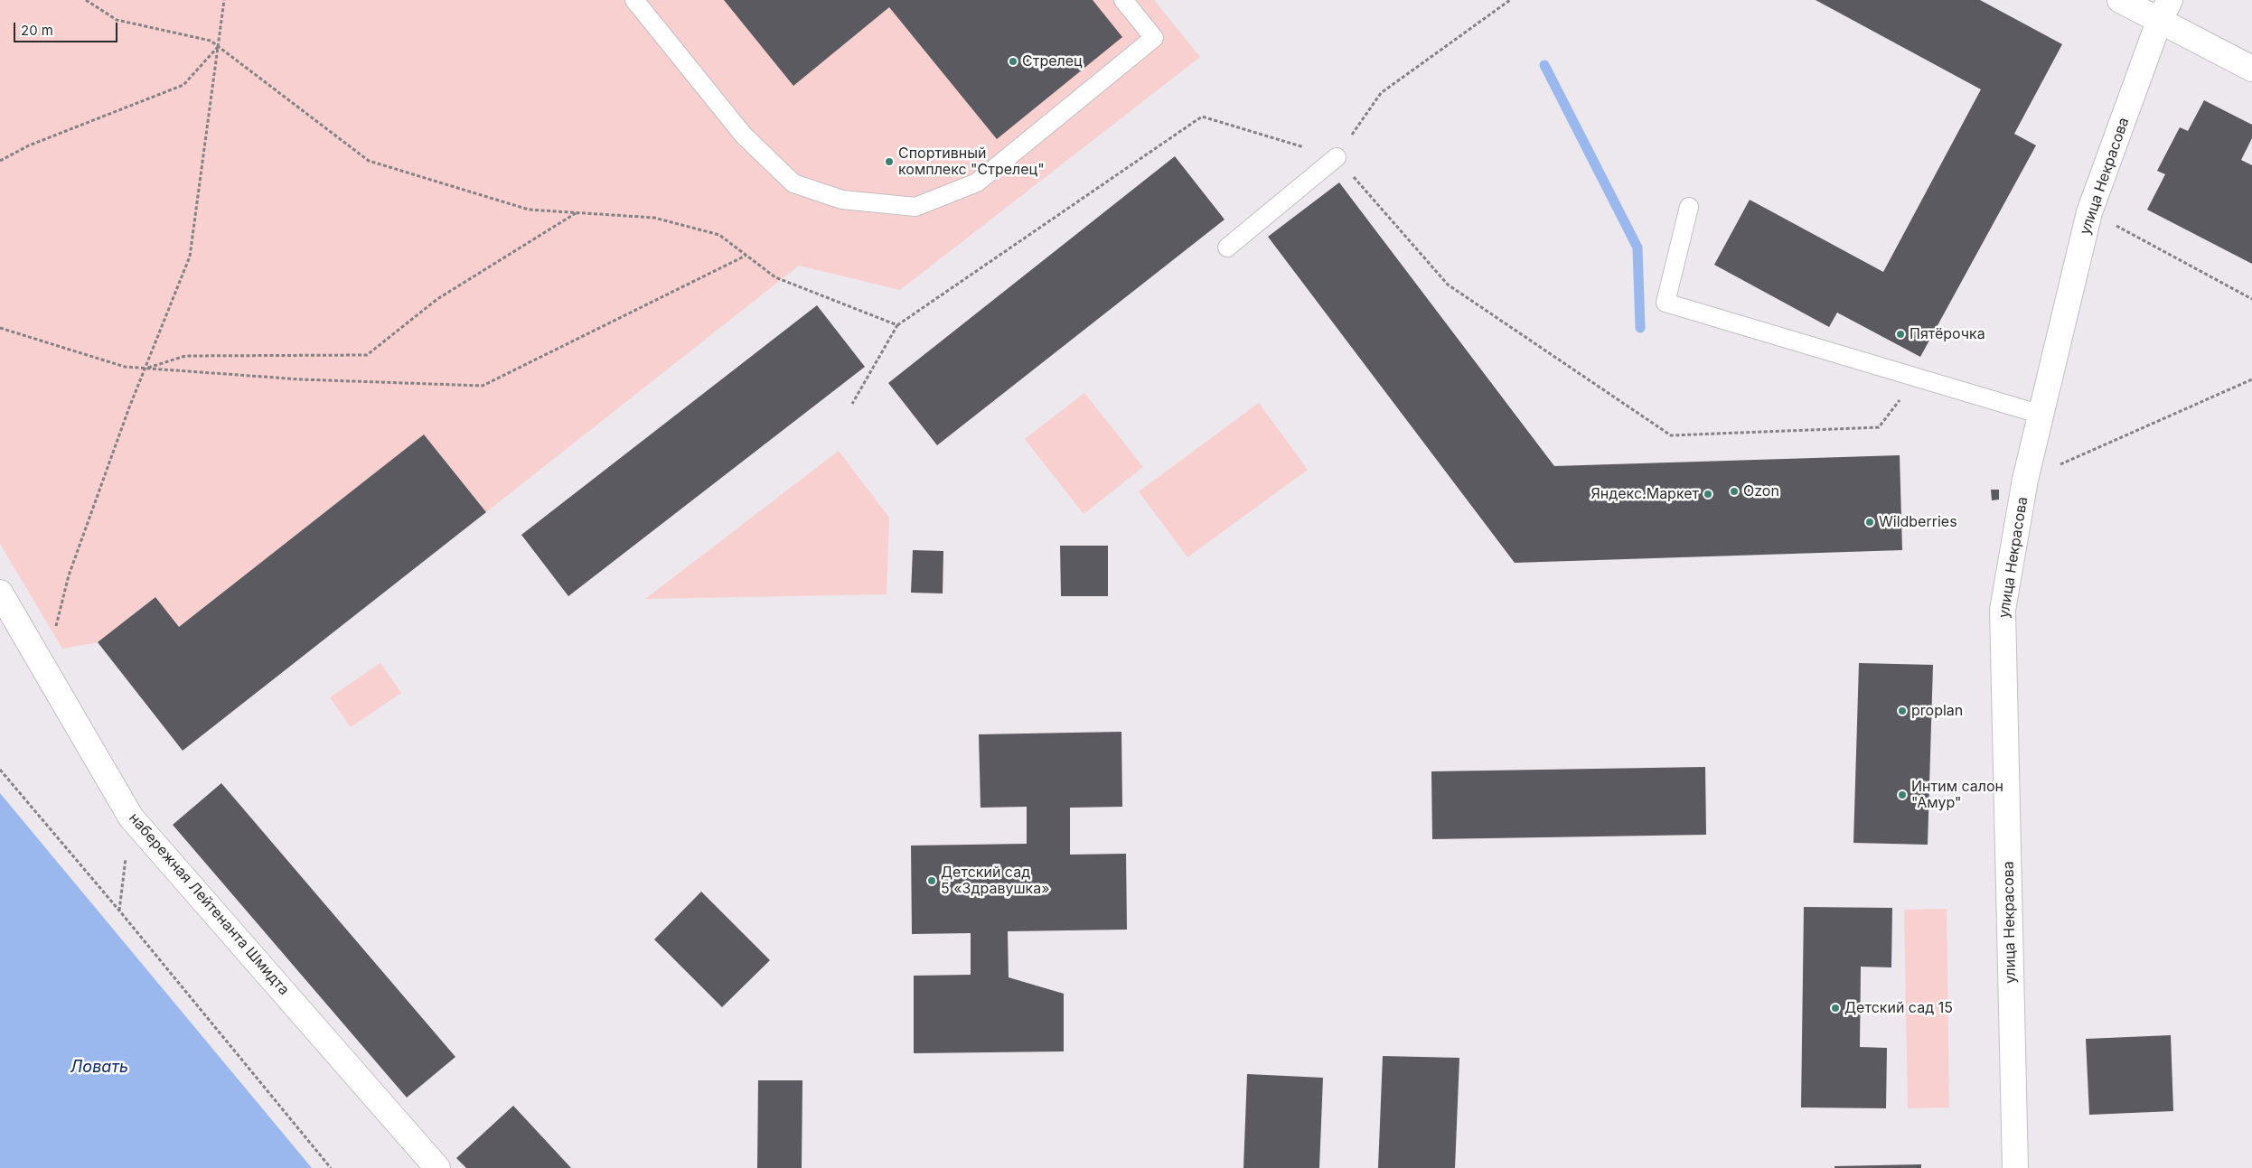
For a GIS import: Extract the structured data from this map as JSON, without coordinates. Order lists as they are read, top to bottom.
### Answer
{
  "streets": {
    "street": ["улица Некрасова", "набережная Лейтенанта Шмидта"]
  },
  "water": ["Ловать"],
  "places": [
    "Стрелец",
    "Спортивный комплекс \"Стрелец\"",
    "Пятёрочка",
    "Ozon",
    "Яндекс.Маркет",
    "Wildberries",
    "proplan",
    "Интим салон \"Амур\"",
    "Детский сад 5 «Здравушка»",
    "Детский сад 15"
  ],
  "scale_bar": "20 m"
}
